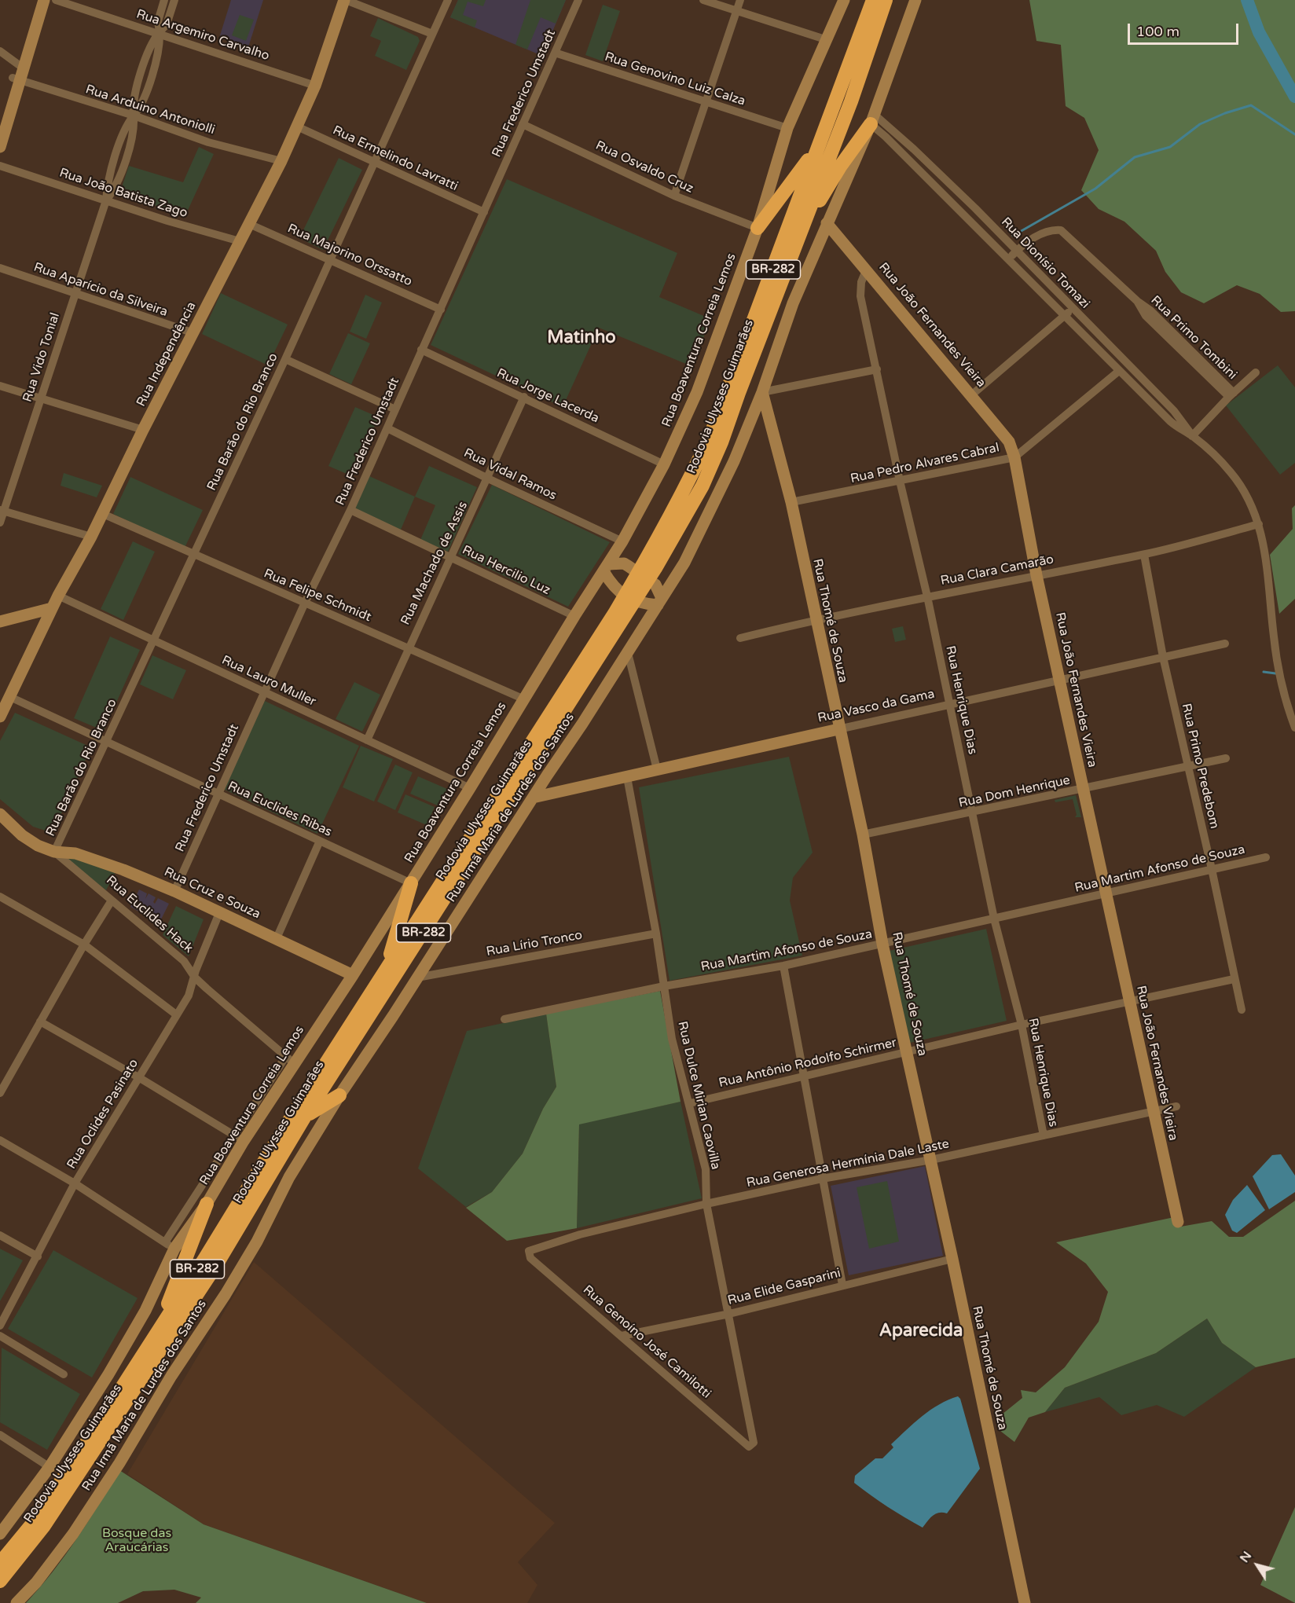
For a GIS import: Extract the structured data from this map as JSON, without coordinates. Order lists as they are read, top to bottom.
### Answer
{
  "streets": {
    "highway": ["BR-282", "Rodovia Ulysses Guimarães"],
    "street": [
      "Rua Argemiro Carvalho",
      "Rua Genovino Luiz Calza",
      "Rua Frederico Umstadt",
      "Rua Arduino Antoniolli",
      "Rua Ermelindo Lavratti",
      "Rua Osvaldo Cruz",
      "Rua João Batista Zago",
      "Rua Majorino Orssatto",
      "Rua Dionísio Tomazi",
      "Rua Aparício da Silveira",
      "Rua João Fernandes Vieira",
      "Rua Primo Tombini",
      "Rua Boaventura Correia Lemos",
      "Rua Independência",
      "Rua Vido Tonial",
      "Rua Jorge Lacerda",
      "Rua Barão do Rio Branco",
      "Rua Pedro Alvares Cabral",
      "Rua Vidal Ramos",
      "Rua Machado de Assis",
      "Rua Hercilio Luz",
      "Rua Clara Camarão",
      "Rua Felipe Schmidt",
      "Rua Thomé de Souza",
      "Rua Lauro Muller",
      "Rua Henrique Dias",
      "Rua Vasco da Gama",
      "Rua Primo Predebom",
      "Rua Dom Henrique",
      "Rua Irmã Maria de Lurdes dos Santos",
      "Rua Euclides Ribas",
      "Rua Martim Afonso de Souza",
      "Rua Cruz e Souza",
      "Rua Euclides Hack",
      "Rua Lírio Tronco",
      "Rua Antônio Rodolfo Schirmer",
      "Rua Dulce Mirian Caovilla",
      "Rua Oclides Pasinato",
      "Rua Generosa Hermínia Dale Laste",
      "Rua Elide Gasparini",
      "Rua Genoíno José Camilotti"
    ]
  },
  "crossings": [
    ["Rua Argemiro Carvalho", "Rua Independência"],
    ["Rua Argemiro Carvalho", "Rua Vido Tonial"],
    ["Rua Genovino Luiz Calza", "Rua Frederico Umstadt"],
    ["Rua Genovino Luiz Calza", "Rua Boaventura Correia Lemos"],
    ["Rua Frederico Umstadt", "Rua Ermelindo Lavratti"],
    ["Rua Frederico Umstadt", "Rua Osvaldo Cruz"],
    ["Rua Frederico Umstadt", "Rua Majorino Orssatto"],
    ["Rua Frederico Umstadt", "Rua Jorge Lacerda"],
    ["Rua Frederico Umstadt", "Rua Vidal Ramos"],
    ["Rua Frederico Umstadt", "Rua Hercilio Luz"],
    ["Rua Frederico Umstadt", "Rua Felipe Schmidt"],
    ["Rua Frederico Umstadt", "Rua Lauro Muller"],
    ["Rua Frederico Umstadt", "Rua Euclides Ribas"],
    ["Rua Frederico Umstadt", "Rua Cruz e Souza"],
    ["Rua Arduino Antoniolli", "Rua Independência"],
    ["Rua Arduino Antoniolli", "Rua Vido Tonial"],
    ["Rua Ermelindo Lavratti", "Rua Independência"],
    ["Rua Ermelindo Lavratti", "Rua Barão do Rio Branco"],
    ["Rua Osvaldo Cruz", "Rua Boaventura Correia Lemos"],
    ["Rua João Batista Zago", "Rua Independência"],
    ["Rua João Batista Zago", "Rua Vido Tonial"],
    ["Rua Majorino Orssatto", "Rua Independência"],
    ["Rua Majorino Orssatto", "Rua Barão do Rio Branco"],
    ["Rua Dionísio Tomazi", "Rua Primo Tombini"],
    ["Rua Dionísio Tomazi", "Rua Pedro Alvares Cabral"],
    ["Rua Dionísio Tomazi", "Rua Clara Camarão"],
    ["Rua Dionísio Tomazi", "Rua Irmã Maria de Lurdes dos Santos"],
    ["Rua Aparício da Silveira", "Rua Independência"],
    ["Rua Aparício da Silveira", "Rua Vido Tonial"],
    ["Rua João Fernandes Vieira", "Rua Pedro Alvares Cabral"],
    ["Rua João Fernandes Vieira", "Rua Clara Camarão"],
    ["Rua João Fernandes Vieira", "Rua Henrique Dias"],
    ["Rua João Fernandes Vieira", "Rua Vasco da Gama"],
    ["Rua João Fernandes Vieira", "Rua Dom Henrique"],
    ["Rua João Fernandes Vieira", "Rua Irmã Maria de Lurdes dos Santos"],
    ["Rua João Fernandes Vieira", "Rua Martim Afonso de Souza"],
    ["Rua João Fernandes Vieira", "Rua Antônio Rodolfo Schirmer"],
    ["Rua João Fernandes Vieira", "Rua Generosa Hermínia Dale Laste"],
    ["Rua Boaventura Correia Lemos", "Rua Jorge Lacerda"],
    ["Rua Boaventura Correia Lemos", "Rua Vidal Ramos"],
    ["Rua Boaventura Correia Lemos", "Rua Hercilio Luz"],
    ["Rua Boaventura Correia Lemos", "Rua Felipe Schmidt"],
    ["Rua Boaventura Correia Lemos", "Rua Lauro Muller"],
    ["Rua Boaventura Correia Lemos", "Rua Euclides Ribas"],
    ["Rua Boaventura Correia Lemos", "Rua Cruz e Souza"],
    ["Rua Boaventura Correia Lemos", "Rua Euclides Hack"],
    ["Rua Independência", "Rua Felipe Schmidt"],
    ["Rua Independência", "Rua Lauro Muller"],
    ["Rua Independência", "Rua Euclides Ribas"],
    ["Rua Jorge Lacerda", "Rua Machado de Assis"],
    ["Rua Barão do Rio Branco", "Rua Felipe Schmidt"],
    ["Rua Barão do Rio Branco", "Rua Lauro Muller"],
    ["Rua Barão do Rio Branco", "Rua Euclides Ribas"],
    ["Rua Barão do Rio Branco", "Rua Cruz e Souza"],
    ["Rua Barão do Rio Branco", "Rua Euclides Hack"],
    ["Rua Pedro Alvares Cabral", "Rua Thomé de Souza"],
    ["Rua Pedro Alvares Cabral", "Rua Henrique Dias"],
    ["Rua Vidal Ramos", "Rua Machado de Assis"],
    ["Rua Machado de Assis", "Rua Hercilio Luz"],
    ["Rua Machado de Assis", "Rua Felipe Schmidt"],
    ["Rua Machado de Assis", "Rua Lauro Muller"],
    ["Rua Clara Camarão", "Rua Thomé de Souza"],
    ["Rua Clara Camarão", "Rua Henrique Dias"],
    ["Rua Clara Camarão", "Rua Primo Predebom"],
    ["Rua Thomé de Souza", "Rua Vasco da Gama"],
    ["Rua Thomé de Souza", "Rua Dom Henrique"],
    ["Rua Thomé de Souza", "Rua Irmã Maria de Lurdes dos Santos"],
    ["Rua Thomé de Souza", "Rua Martim Afonso de Souza"],
    ["Rua Thomé de Souza", "Rua Antônio Rodolfo Schirmer"],
    ["Rua Thomé de Souza", "Rua Generosa Hermínia Dale Laste"],
    ["Rua Thomé de Souza", "Rua Elide Gasparini"],
    ["Rua Henrique Dias", "Rua Vasco da Gama"],
    ["Rua Henrique Dias", "Rua Dom Henrique"],
    ["Rua Henrique Dias", "Rua Martim Afonso de Souza"],
    ["Rua Henrique Dias", "Rua Antônio Rodolfo Schirmer"],
    ["Rua Henrique Dias", "Rua Generosa Hermínia Dale Laste"],
    ["Rua Vasco da Gama", "Rua Primo Predebom"],
    ["Rua Vasco da Gama", "Rua Irmã Maria de Lurdes dos Santos"],
    ["Rua Vasco da Gama", "Rua Dulce Mirian Caovilla"],
    ["Rua Primo Predebom", "Rua Dom Henrique"],
    ["Rua Primo Predebom", "Rua Martim Afonso de Souza"],
    ["Rua Primo Predebom", "Rua Antônio Rodolfo Schirmer"],
    ["Rua Irmã Maria de Lurdes dos Santos", "Rua Lírio Tronco"],
    ["Rua Martim Afonso de Souza", "Rua Dulce Mirian Caovilla"],
    ["Rua Cruz e Souza", "Rua Euclides Hack"],
    ["Rua Cruz e Souza", "Rua Oclides Pasinato"],
    ["Rua Euclides Hack", "Rua Oclides Pasinato"],
    ["Rua Lírio Tronco", "Rua Dulce Mirian Caovilla"],
    ["Rua Antônio Rodolfo Schirmer", "Rua Dulce Mirian Caovilla"],
    ["Rua Dulce Mirian Caovilla", "Rua Generosa Hermínia Dale Laste"],
    ["Rua Dulce Mirian Caovilla", "Rua Elide Gasparini"],
    ["Rua Dulce Mirian Caovilla", "Rua Genoíno José Camilotti"],
    ["Rua Generosa Hermínia Dale Laste", "Rua Genoíno José Camilotti"],
    ["Rua Elide Gasparini", "Rua Genoíno José Camilotti"]
  ],
  "districts": ["Matinho", "Aparecida"],
  "parks": ["Bosque das Araucárias"],
  "scale_bar": "100 m",
  "north": "top left"
}
